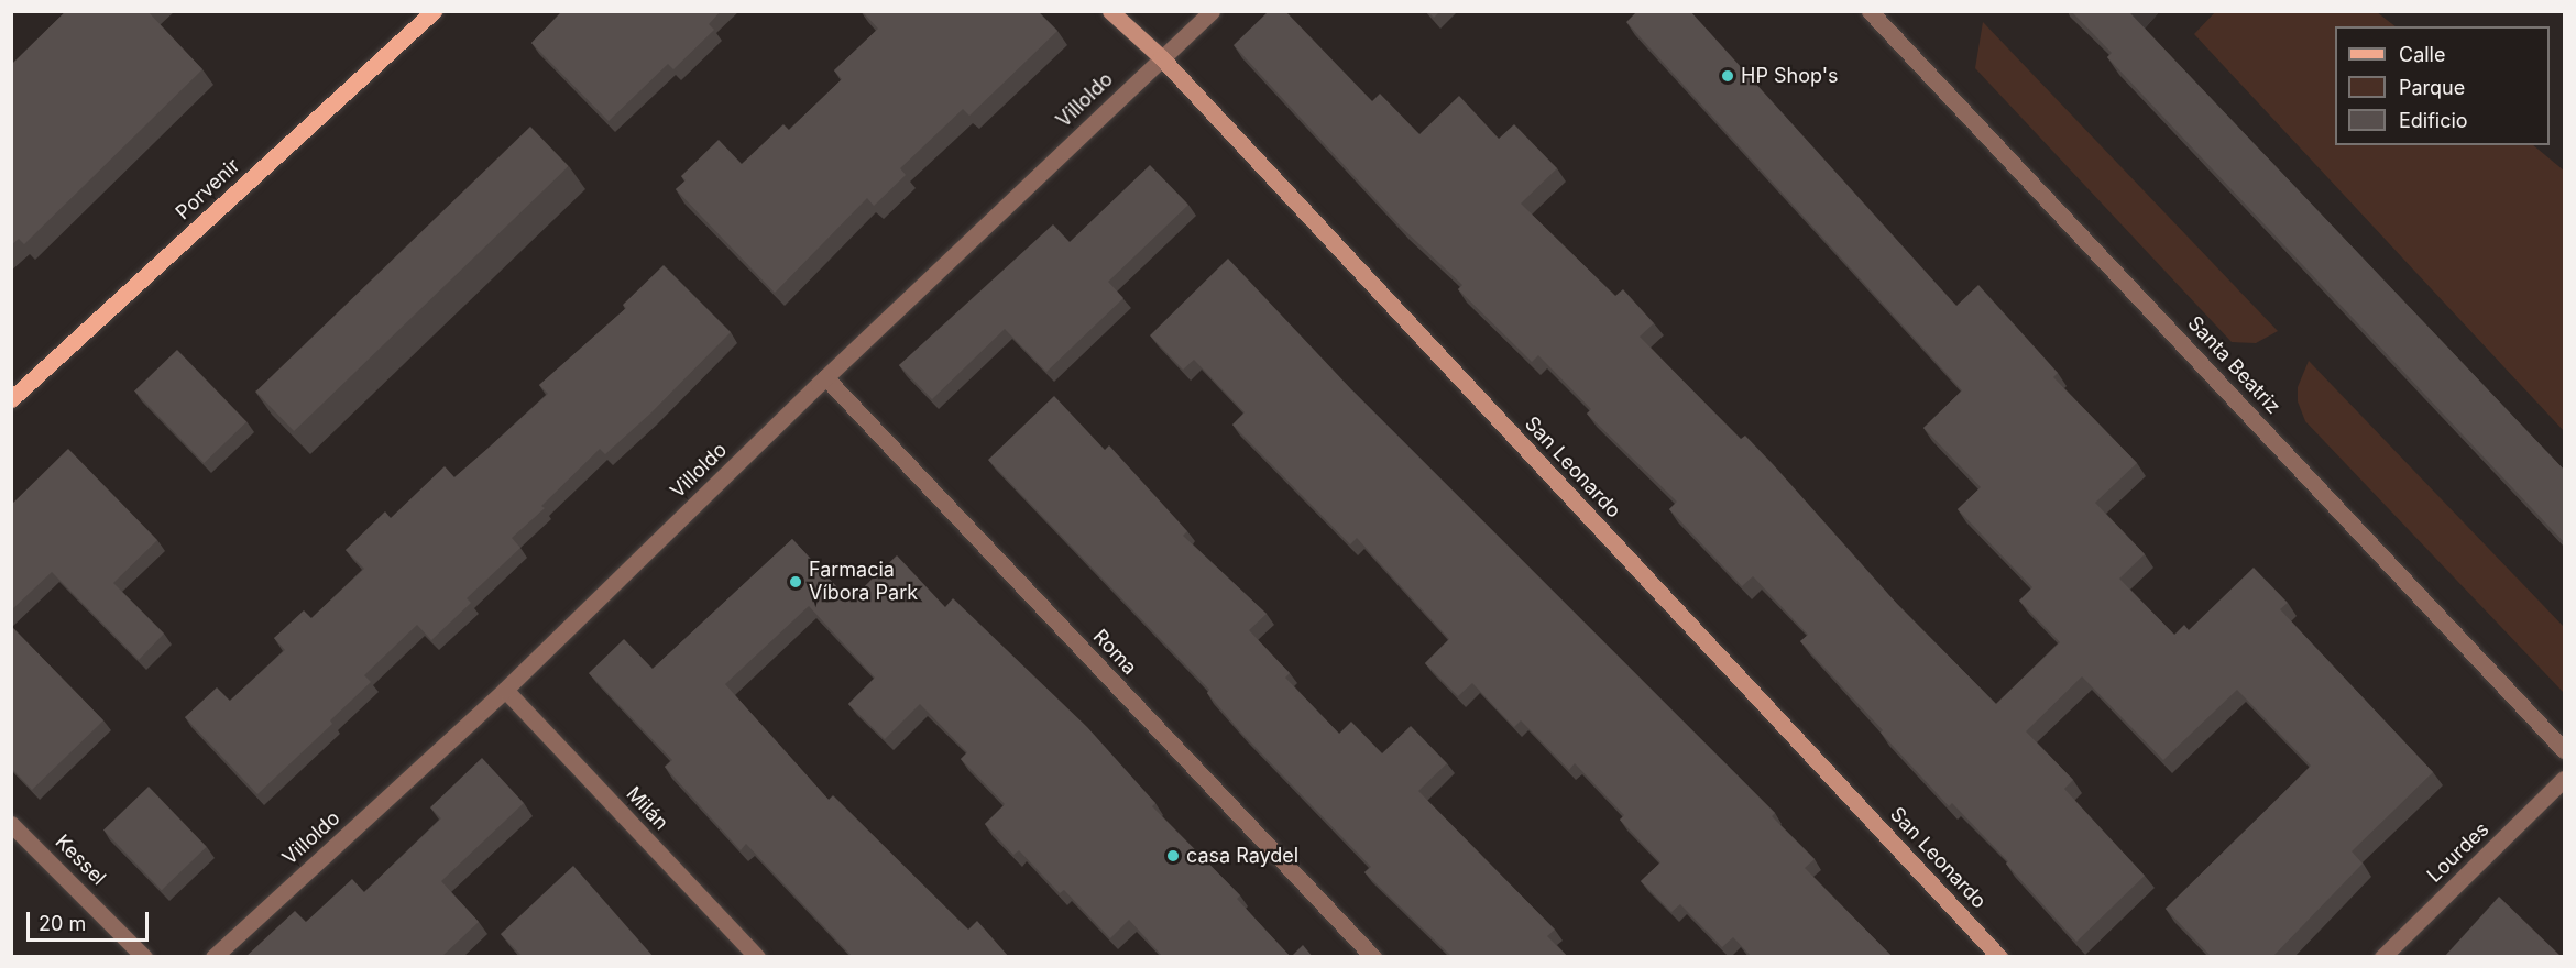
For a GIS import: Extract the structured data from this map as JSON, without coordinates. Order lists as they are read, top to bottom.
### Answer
{
  "streets": {
    "main road": ["Porvenir"],
    "street": [
      "Villoldo",
      "Santa Beatriz",
      "San Leonardo",
      "Roma",
      "Milán",
      "Lourdes",
      "Kessel"
    ]
  },
  "crossings": [
    ["Villoldo", "San Leonardo"],
    ["Villoldo", "Roma"],
    ["Villoldo", "Milán"]
  ],
  "places": ["HP Shop's", "Farmacia Víbora Park", "casa Raydel"],
  "legend": ["Calle", "Parque", "Edificio"],
  "scale_bar": "20 m"
}
